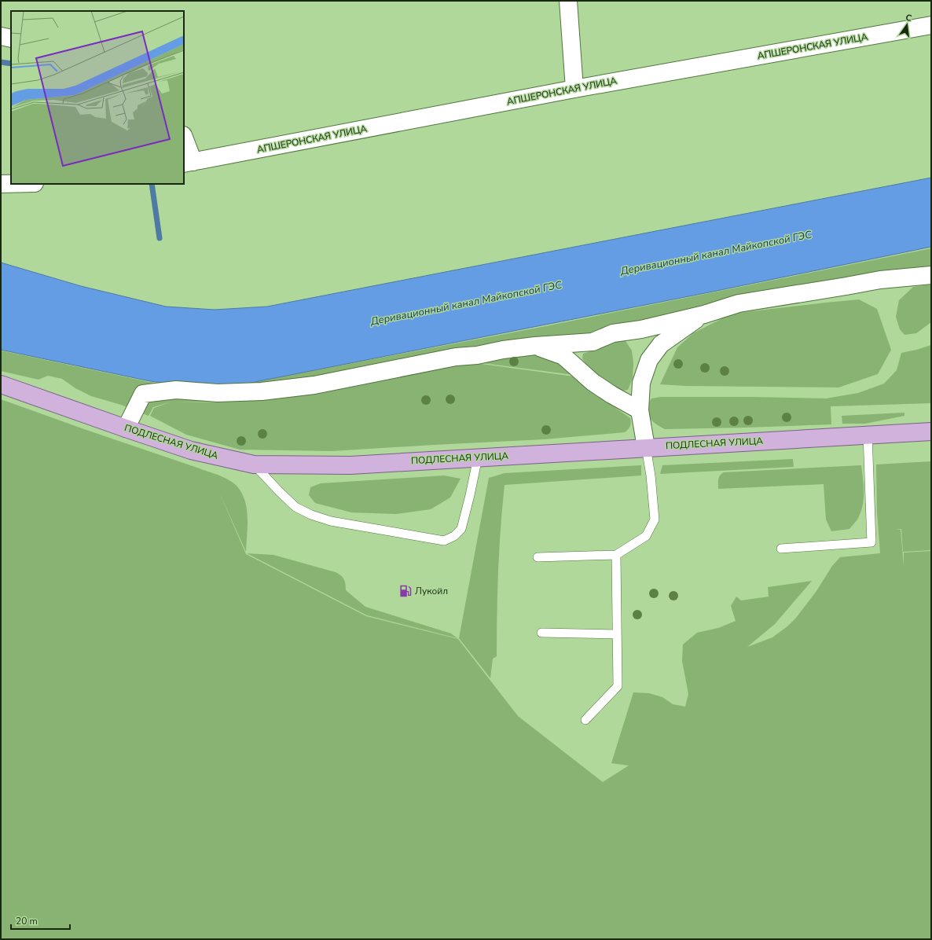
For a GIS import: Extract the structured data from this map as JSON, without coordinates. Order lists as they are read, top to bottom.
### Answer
{
  "streets": {
    "main road": ["ПОДЛЕСНАЯ УЛИЦА"],
    "street": ["АПШЕРОНСКАЯ УЛИЦА"]
  },
  "water": ["Деривационный канал Майкопской ГЭС"],
  "places": {
    "fuel station": ["Лукойл"]
  },
  "scale_bar": "20 m",
  "north": "top"
}
